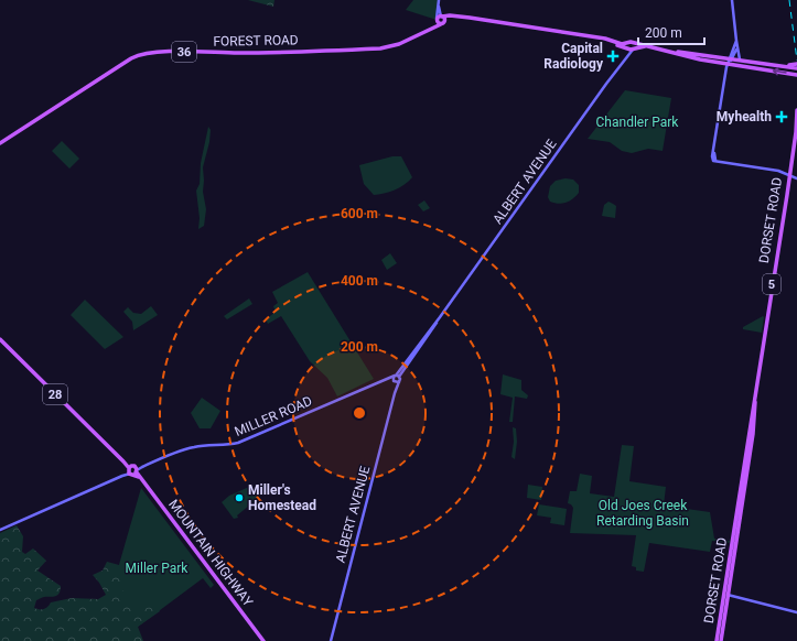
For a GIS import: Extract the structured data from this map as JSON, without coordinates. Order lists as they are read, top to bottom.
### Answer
{
  "streets": {
    "main road": [
      "FOREST ROAD",
      "36",
      "ALBERT AVENUE",
      "DORSET ROAD",
      "5",
      "28",
      "MILLER ROAD",
      "MOUNTAIN HIGHWAY"
    ]
  },
  "crossings": [
    ["FOREST ROAD", "36"],
    ["36", "ALBERT AVENUE"],
    ["ALBERT AVENUE", "MILLER ROAD"],
    ["MILLER ROAD", "MOUNTAIN HIGHWAY"]
  ],
  "parks": ["Chandler Park", "Old Joes Creek Retarding Basin", "Miller Park"],
  "places": {
    "health": ["Capital Radiology", "Myhealth"],
    "other": ["Miller's Homestead"]
  },
  "scale_bar": "200 m",
  "rings": ["600 m", "400 m", "200 m"]
}
